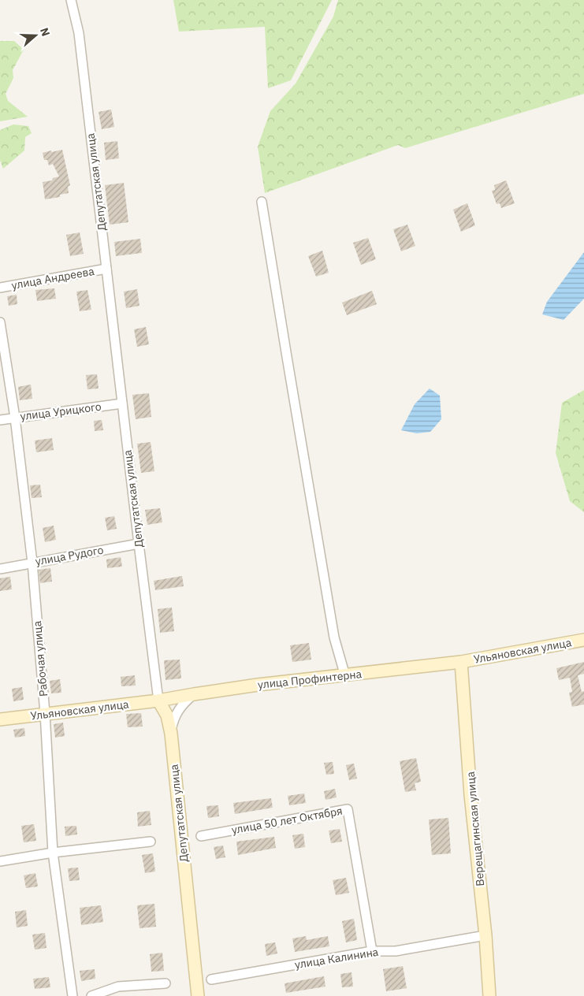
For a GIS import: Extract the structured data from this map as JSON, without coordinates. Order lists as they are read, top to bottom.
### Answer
{
  "streets": {
    "main road": [
      "Депутатская улица",
      "Ульяновская улица",
      "улица Профинтерна",
      "Верещагинская улица"
    ],
    "street": [
      "улица Андреева",
      "улица Урицкого",
      "улица Рудого",
      "Рабочая улица",
      "улица 50 лет Октября",
      "улица Калинина"
    ]
  },
  "crossings": [
    ["Депутатская улица", "улица Андреева"],
    ["Депутатская улица", "улица Урицкого"],
    ["Депутатская улица", "улица Рудого"],
    ["Депутатская улица", "Ульяновская улица"],
    ["Депутатская улица", "улица Профинтерна"],
    ["улица Урицкого", "Рабочая улица"],
    ["улица Рудого", "Рабочая улица"],
    ["Ульяновская улица", "Рабочая улица"],
    ["Ульяновская улица", "улица Профинтерна"],
    ["Ульяновская улица", "Верещагинская улица"],
    ["улица Профинтерна", "Верещагинская улица"],
    ["улица 50 лет Октября", "улица Калинина"],
    ["Верещагинская улица", "улица Калинина"]
  ],
  "north": "right"
}
